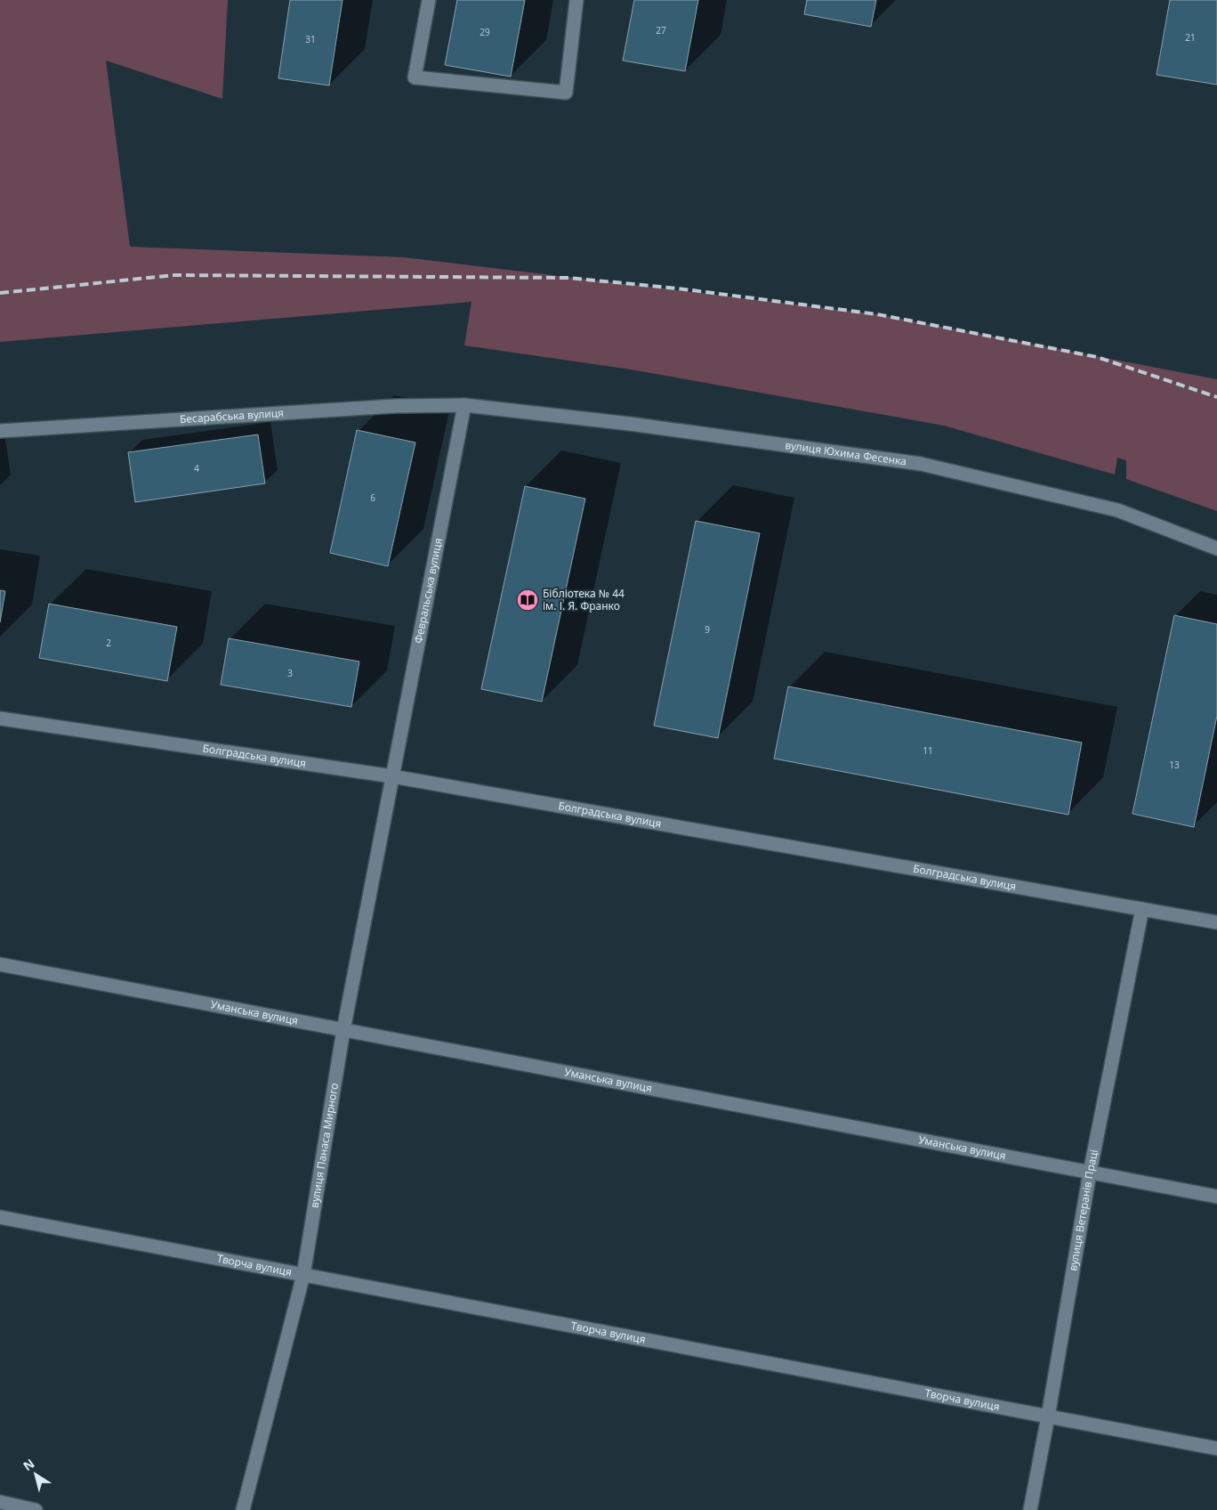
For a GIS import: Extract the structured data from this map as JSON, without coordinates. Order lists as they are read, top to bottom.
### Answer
{
  "streets": {
    "street": [
      "Бесарабська вулиця",
      "вулиця Юхима Фесенка",
      "Февральська вулиця",
      "Болградська вулиця",
      "Уманська вулиця",
      "вулиця Панаса Мирного",
      "вулиця Ветеранів Праці",
      "Творча вулиця"
    ]
  },
  "crossings": [
    ["Бесарабська вулиця", "вулиця Юхима Фесенка"],
    ["Бесарабська вулиця", "Февральська вулиця"],
    ["вулиця Юхима Фесенка", "Февральська вулиця"],
    ["Февральська вулиця", "Болградська вулиця"],
    ["Февральська вулиця", "вулиця Панаса Мирного"],
    ["Болградська вулиця", "вулиця Панаса Мирного"],
    ["Болградська вулиця", "вулиця Ветеранів Праці"],
    ["Уманська вулиця", "вулиця Панаса Мирного"],
    ["Уманська вулиця", "вулиця Ветеранів Праці"],
    ["вулиця Панаса Мирного", "Творча вулиця"],
    ["вулиця Ветеранів Праці", "Творча вулиця"]
  ],
  "places": {
    "library": ["Бібліотека № 44 ім. І. Я. Франко"]
  },
  "house_numbers": [
    "27",
    "29",
    "21",
    "31",
    "4",
    "6",
    "9",
    "2",
    "3",
    "11",
    "13"
  ],
  "north": "top left"
}
